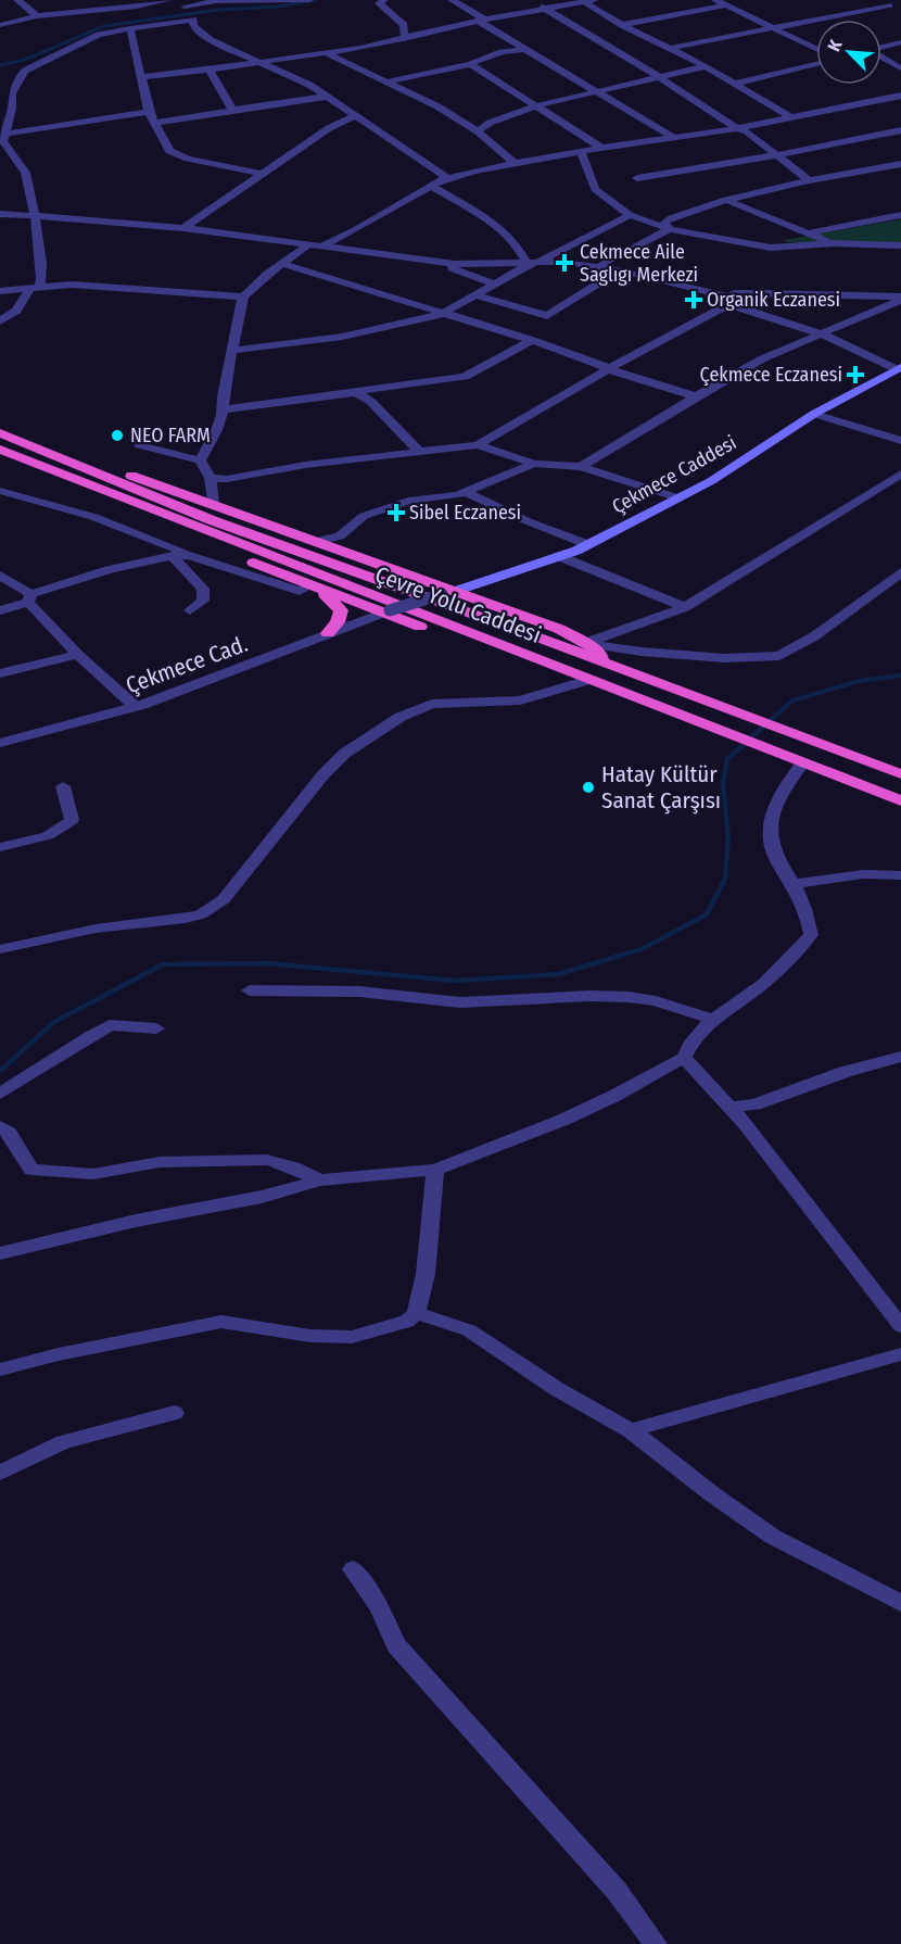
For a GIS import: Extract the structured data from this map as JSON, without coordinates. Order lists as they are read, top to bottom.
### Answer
{
  "streets": {
    "highway": ["Çevre Yolu Caddesi"],
    "main road": ["Çekmece Caddesi"],
    "street": ["Çekmece Cad."]
  },
  "crossings": [
    ["Çekmece Caddesi", "Çekmece Cad."]
  ],
  "places": {
    "health": [
      "Cekmece Aile Saglıgı Merkezi",
      "Organik Eczanesi",
      "Çekmece Eczanesi",
      "Sibel Eczanesi"
    ],
    "other": ["NEO FARM", "Hatay Kültür Sanat Çarşısı"]
  },
  "north": "top left"
}
